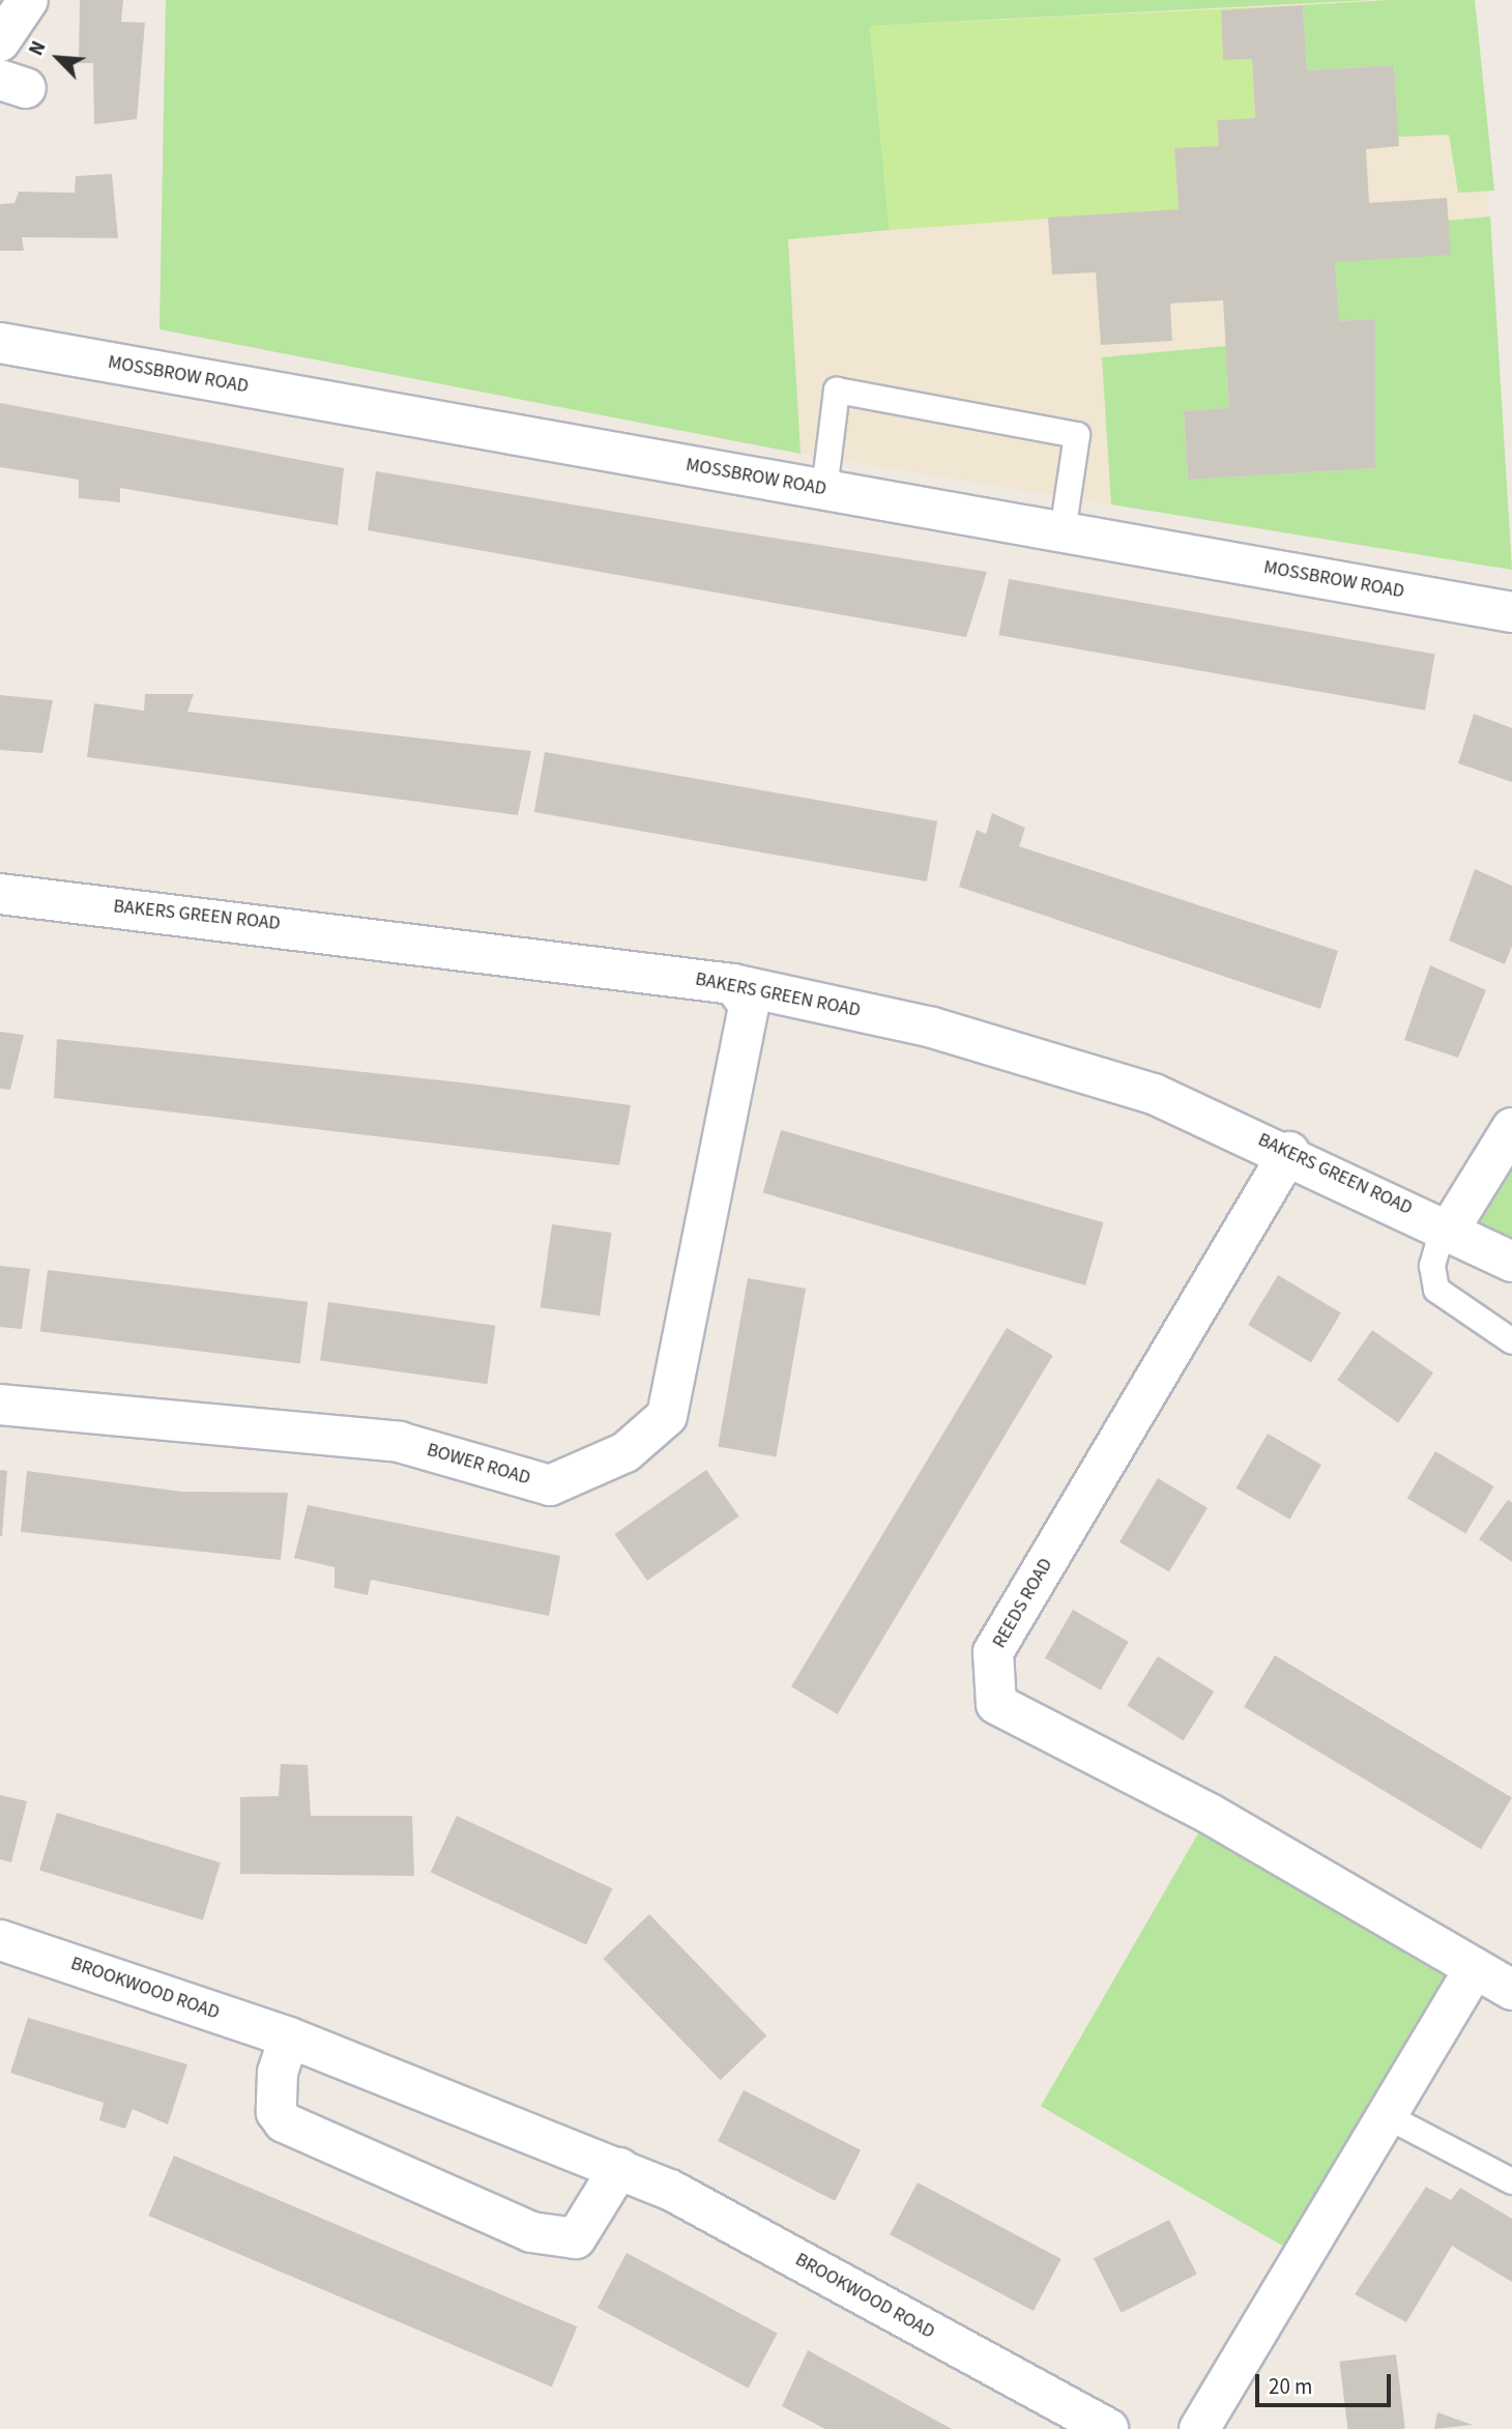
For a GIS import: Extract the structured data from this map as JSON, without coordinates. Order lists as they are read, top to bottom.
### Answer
{
  "streets": {
    "street": [
      "MOSSBROW ROAD",
      "BAKERS GREEN ROAD",
      "BOWER ROAD",
      "REEDS ROAD",
      "BROOKWOOD ROAD"
    ]
  },
  "crossings": [
    ["BAKERS GREEN ROAD", "BOWER ROAD"],
    ["BAKERS GREEN ROAD", "REEDS ROAD"]
  ],
  "scale_bar": "20 m",
  "north": "top left"
}
